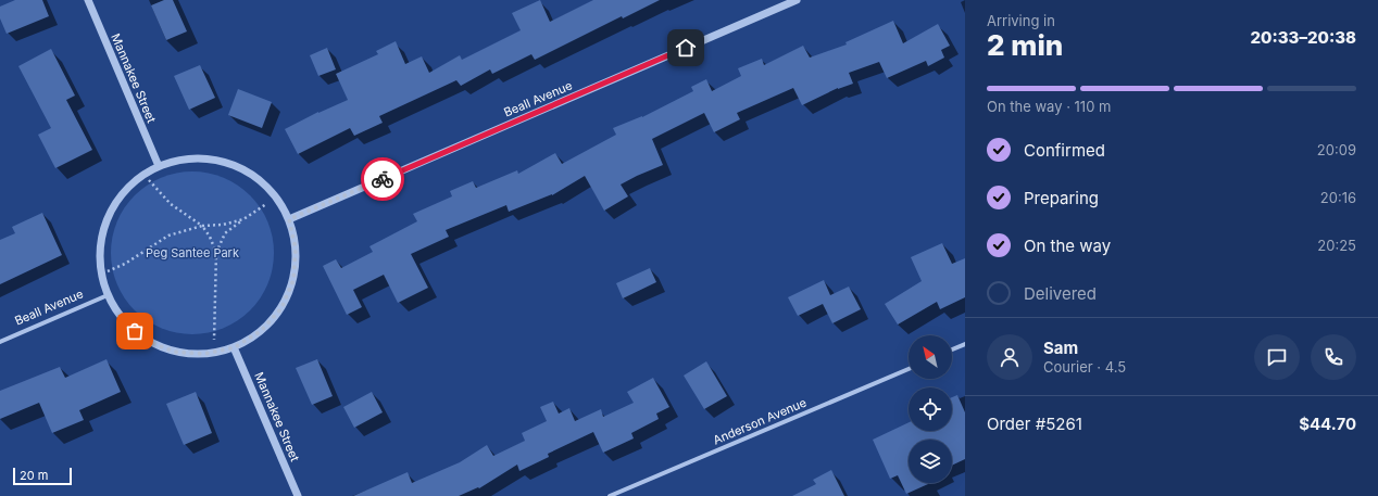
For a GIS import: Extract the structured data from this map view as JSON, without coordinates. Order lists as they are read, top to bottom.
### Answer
{
  "streets": {
    "street": ["Mannakee Street", "Beall Avenue", "Anderson Avenue"]
  },
  "parks": ["Peg Santee Park"],
  "scale_bar": "20 m",
  "north": "top left",
  "page": {
    "heading": ["2 min", "Arriving in", "20:33–20:38"],
    "panel": [
      "Sam",
      "Courier · 4.5",
      "Order #5261",
      "$44.70"
    ],
    "bar": "On the way · 110 m",
    "list": [
      ["Confirmed", "20:09"],
      ["Preparing", "20:16"],
      ["On the way", "20:25"],
      "Delivered"
    ],
    "scale": "20 m"
  }
}
